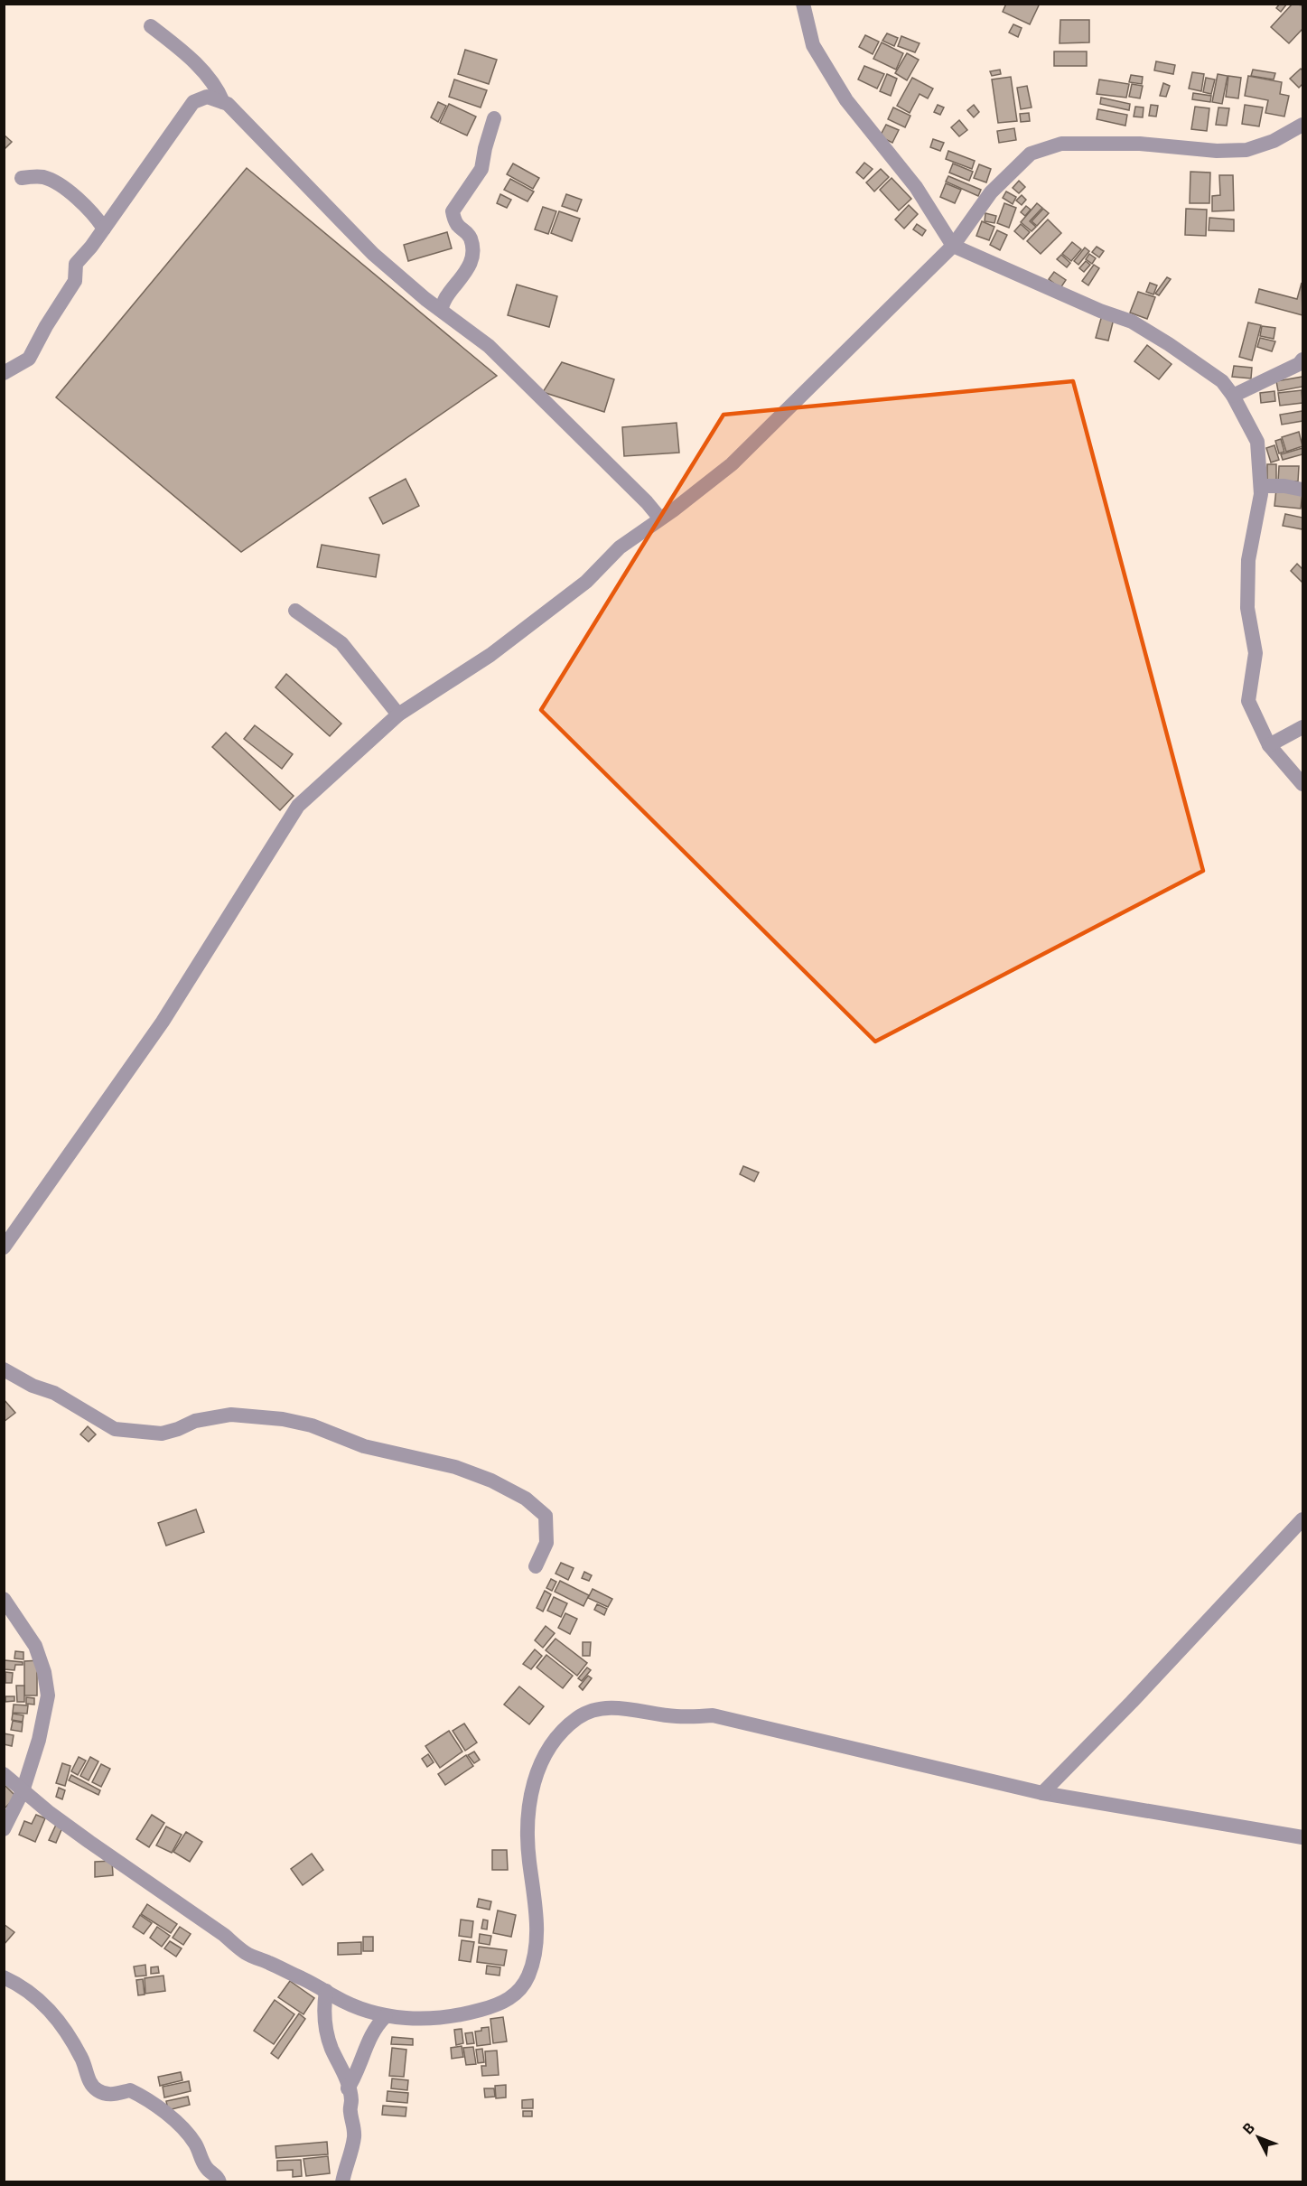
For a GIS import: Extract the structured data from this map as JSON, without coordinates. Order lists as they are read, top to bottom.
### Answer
{
  "north": "top left"
}
